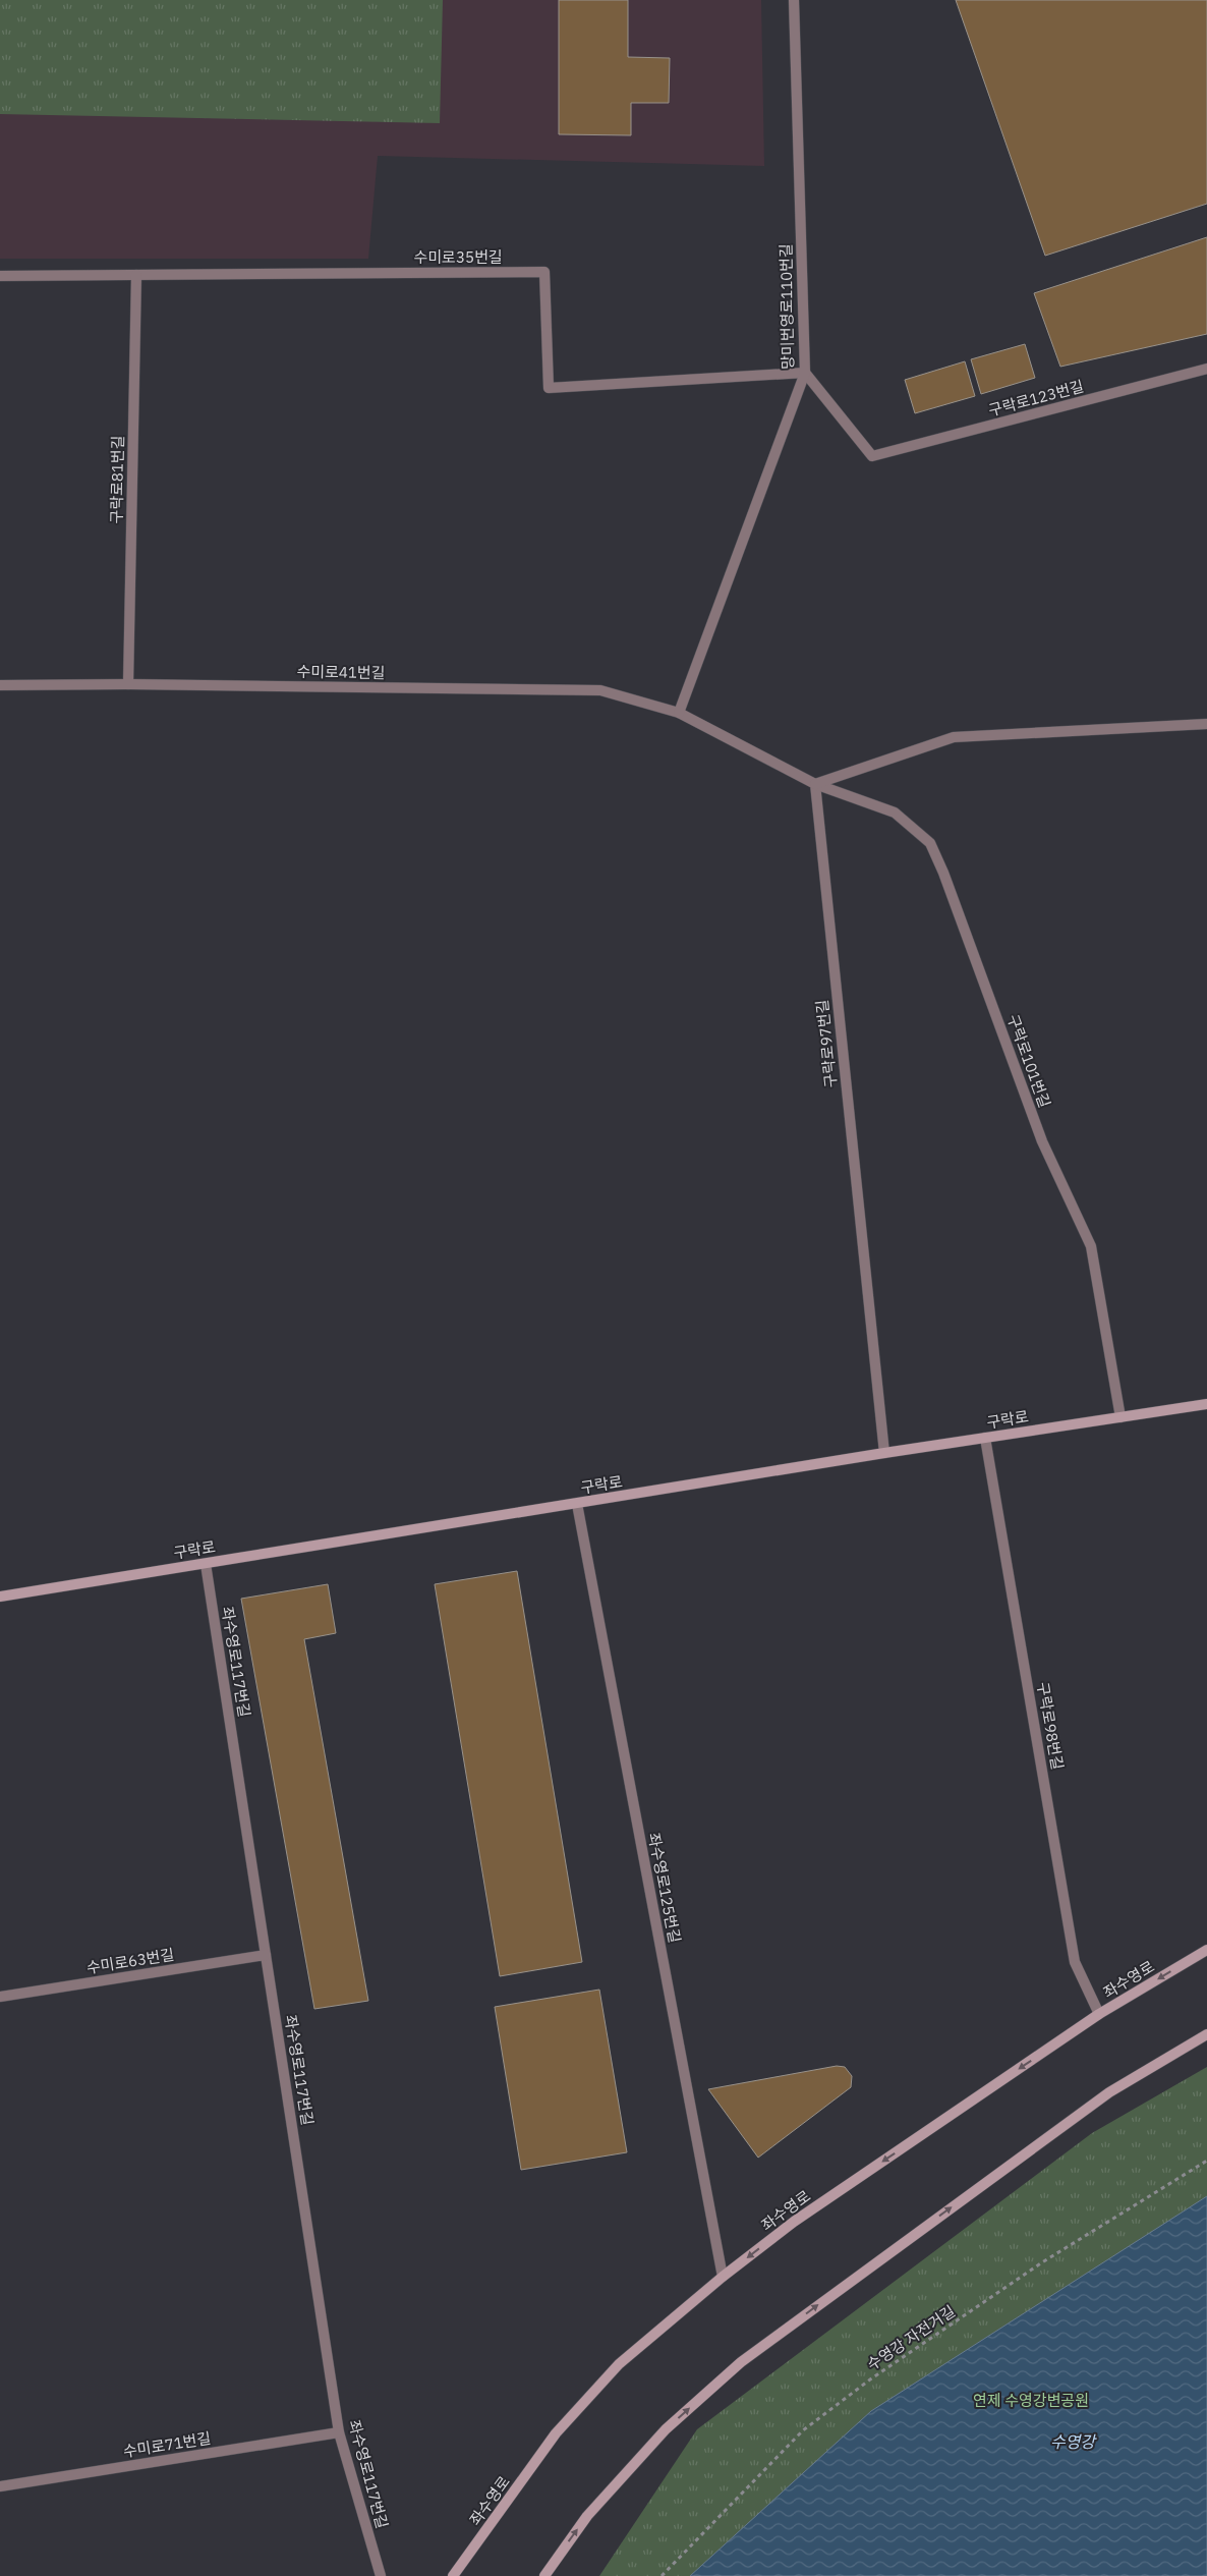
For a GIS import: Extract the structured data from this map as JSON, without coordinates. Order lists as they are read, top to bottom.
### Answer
{
  "streets": {
    "main road": ["구락로", "좌수영로"],
    "street": [
      "수미로35번길",
      "망미번영로110번길",
      "구락로123번길",
      "구락로81번길",
      "수미로41번길",
      "구락로97번길",
      "구락로101번길",
      "좌수영로117번길",
      "구락로98번길",
      "좌수영로125번길",
      "수미로63번길",
      "수미로71번길"
    ],
    "path": ["수영강 자전거길"]
  },
  "crossings": [
    ["수미로35번길", "망미번영로110번길"],
    ["수미로35번길", "구락로123번길"],
    ["수미로35번길", "구락로81번길"],
    ["망미번영로110번길", "구락로123번길"],
    ["망미번영로110번길", "수미로41번길"],
    ["구락로81번길", "수미로41번길"],
    ["구락로97번길", "구락로101번길"],
    ["구락로97번길", "구락로"],
    ["구락로101번길", "구락로"],
    ["구락로", "좌수영로117번길"],
    ["구락로", "구락로98번길"],
    ["구락로", "좌수영로125번길"],
    ["좌수영로117번길", "수미로63번길"],
    ["좌수영로117번길", "수미로71번길"],
    ["구락로98번길", "좌수영로"],
    ["좌수영로125번길", "좌수영로"]
  ],
  "water": ["수영강"],
  "parks": ["연제 수영강변공원"]
}
